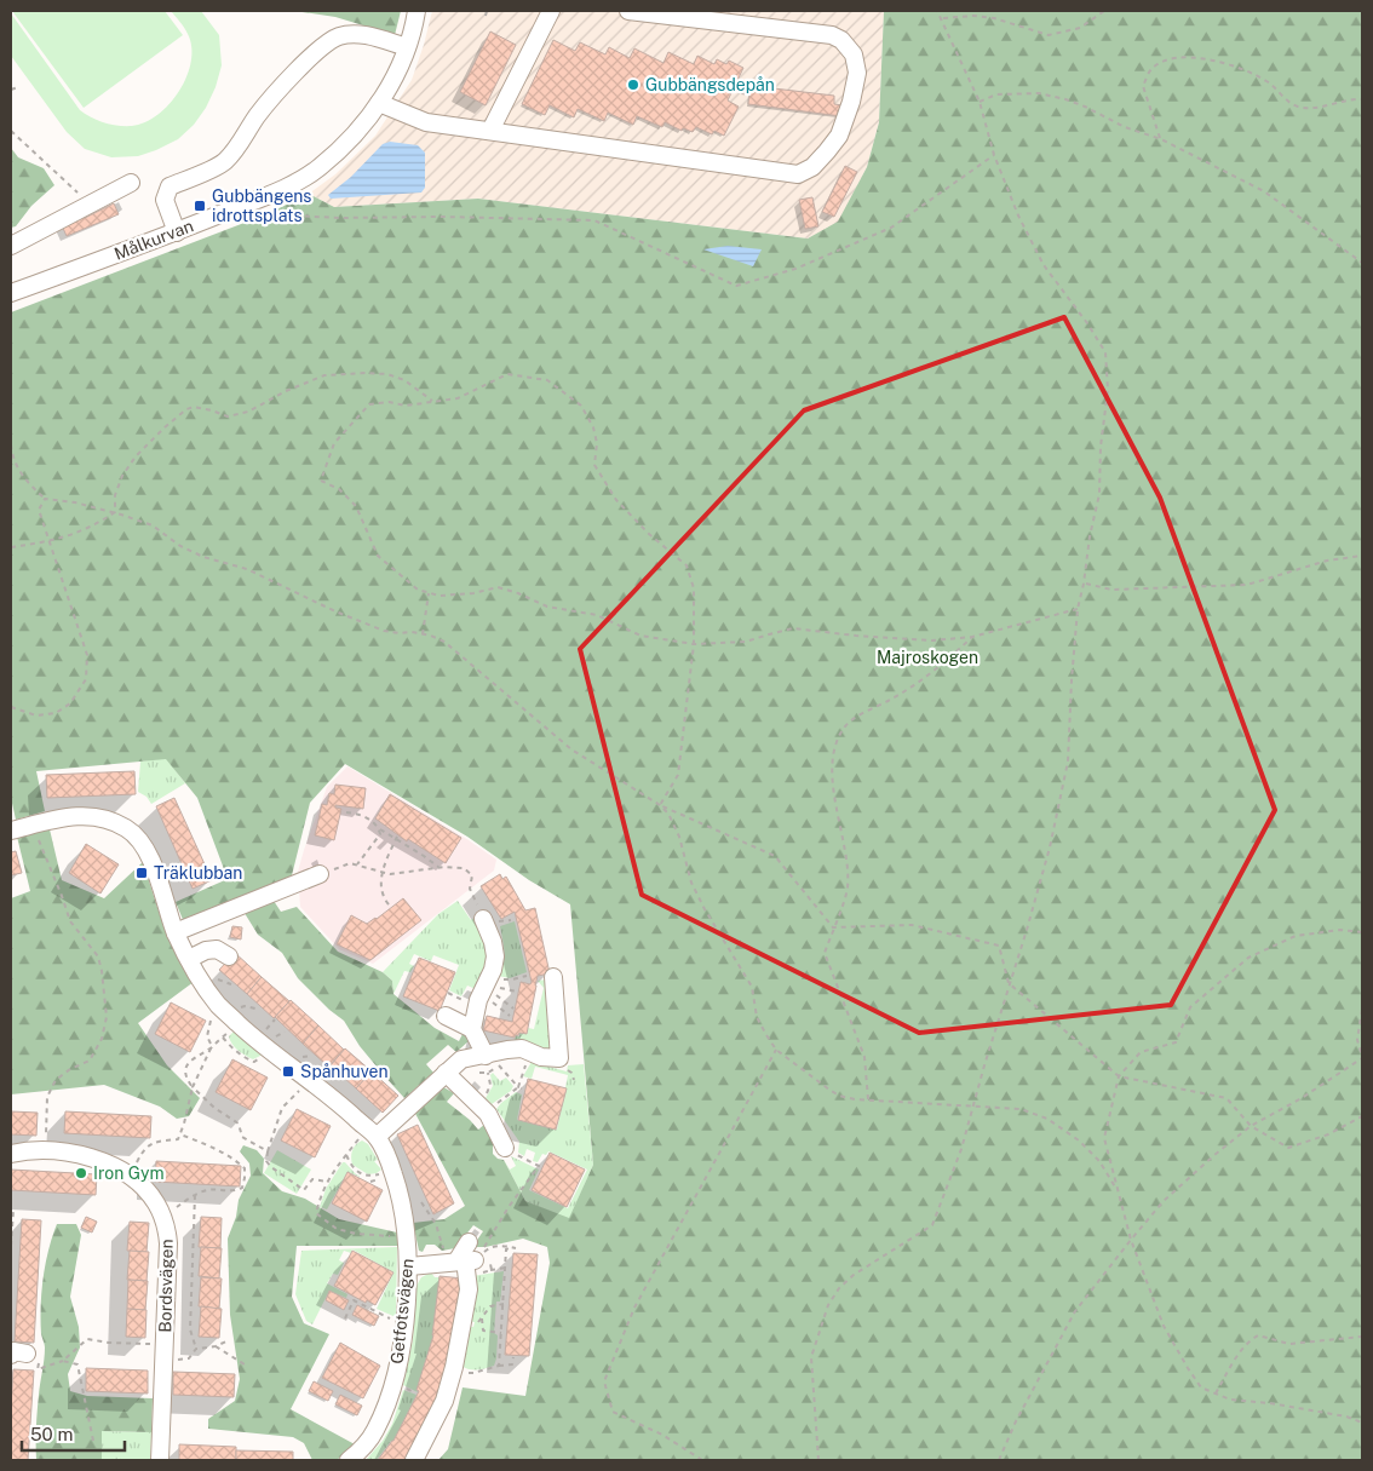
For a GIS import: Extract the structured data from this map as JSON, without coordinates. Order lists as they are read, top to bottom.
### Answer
{
  "streets": {
    "street": ["Målkurvan", "Bordsvägen", "Getfotsvägen"]
  },
  "parks": ["Majroskogen"],
  "places": {
    "other": ["Gubbängsdepån", "Iron Gym"],
    "transit": ["Gubbängens idrottsplats", "Träklubban", "Spånhuven"]
  },
  "scale_bar": "50 m"
}
